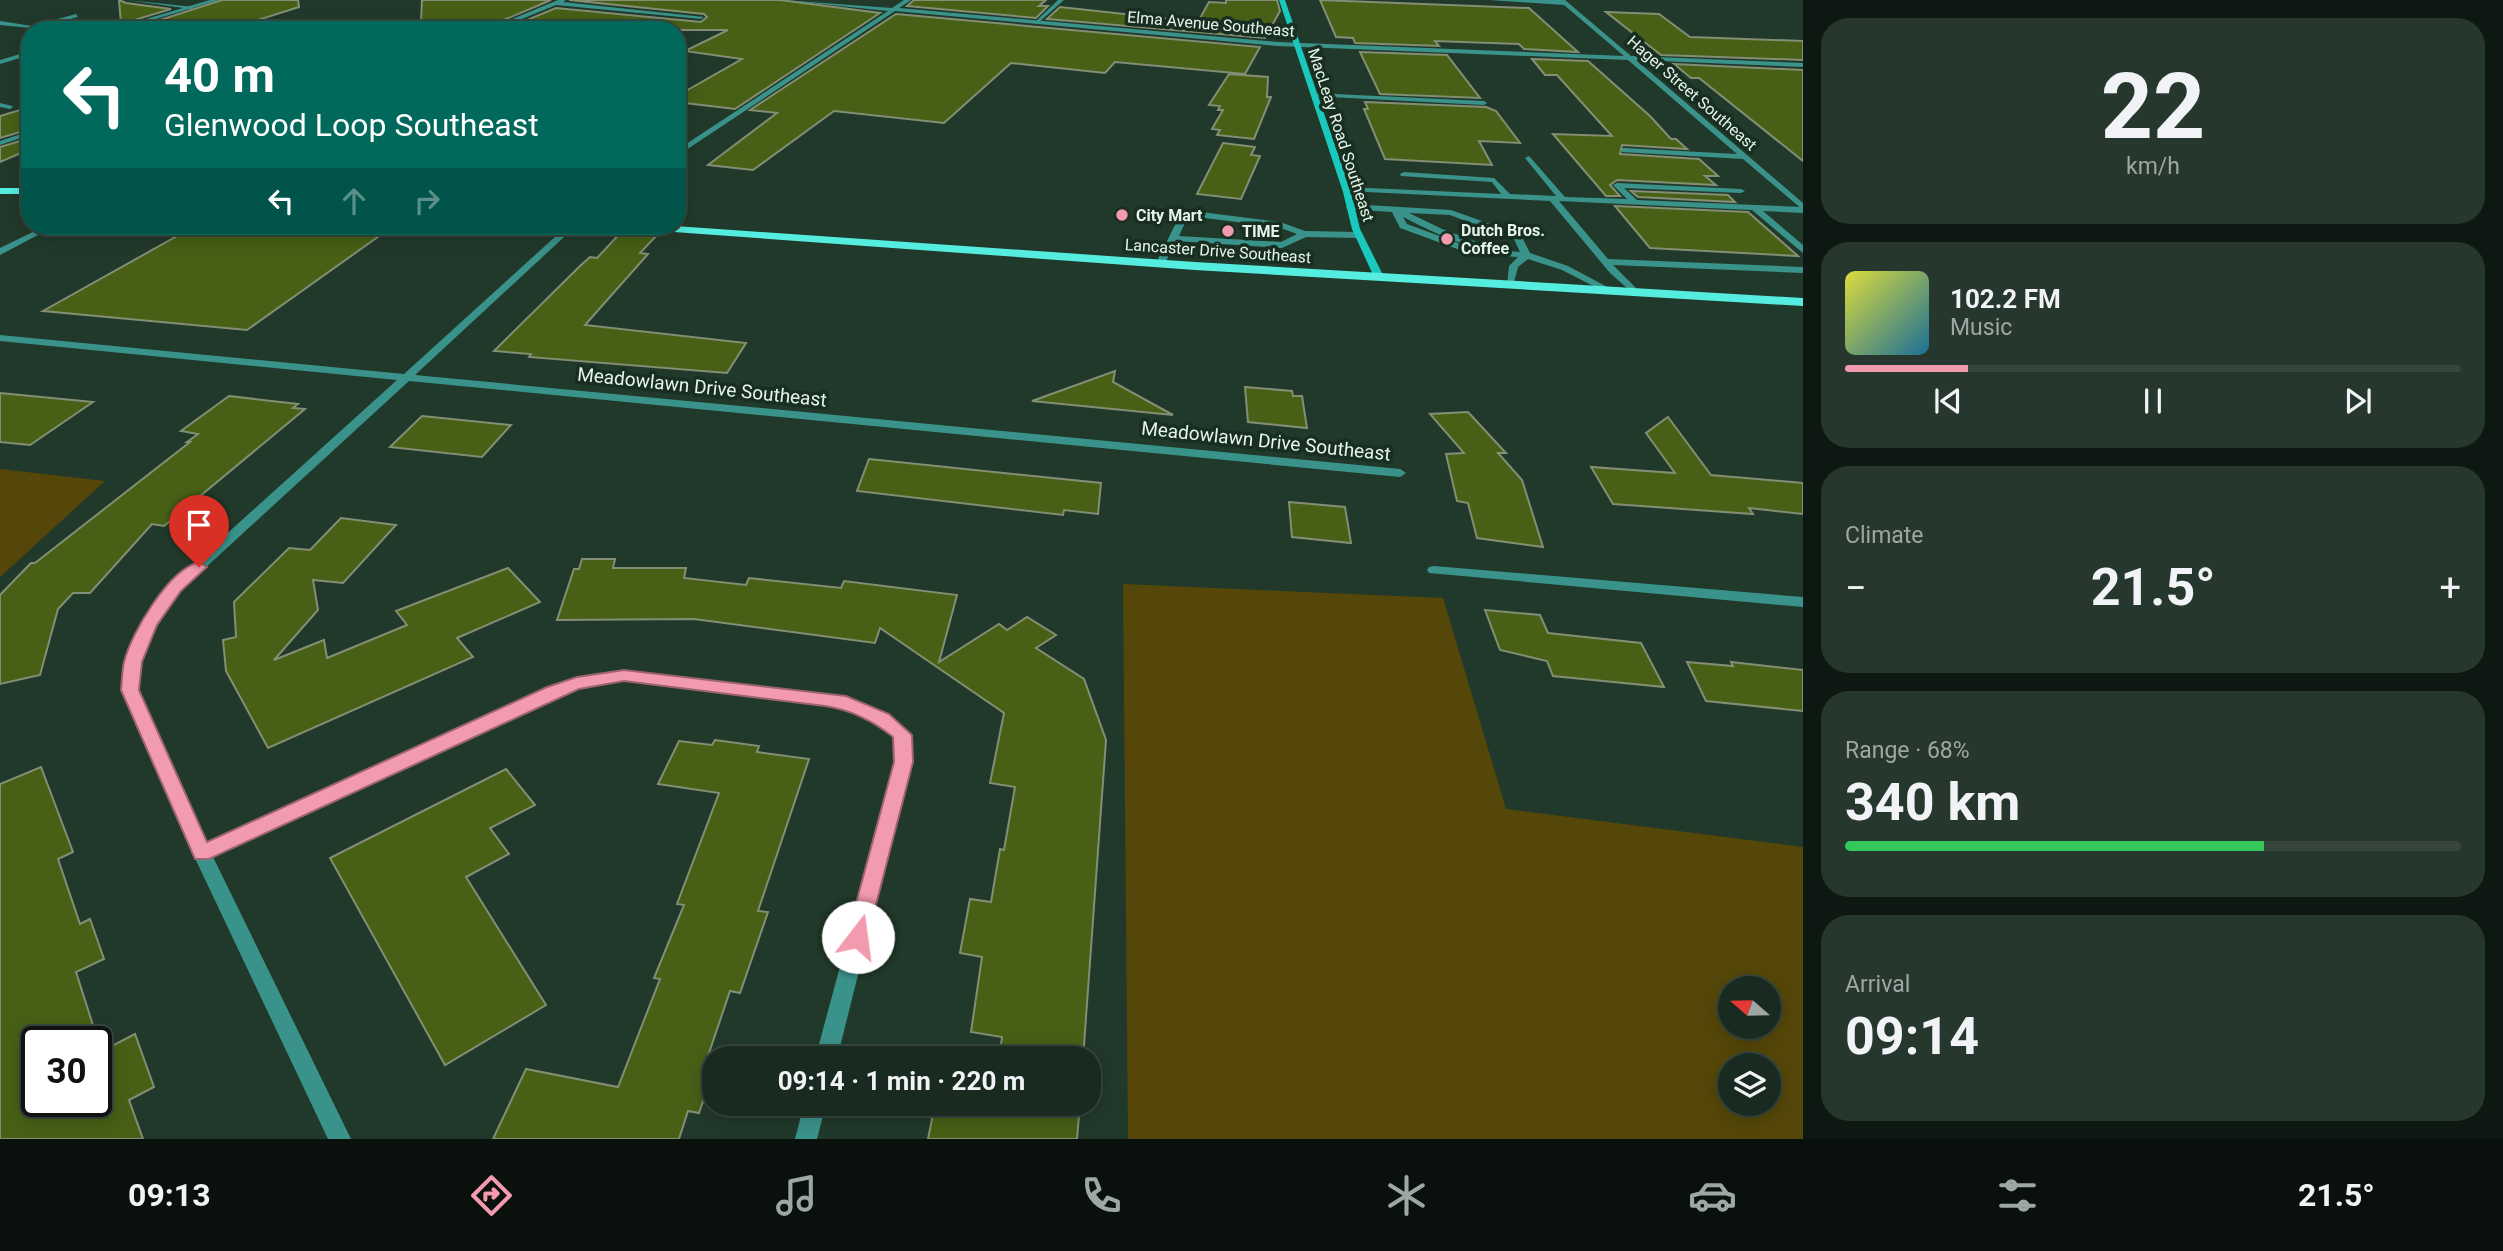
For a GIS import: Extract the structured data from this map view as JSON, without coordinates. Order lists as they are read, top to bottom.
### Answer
{
  "streets": {
    "main road": ["Lancaster Drive Southeast"],
    "street": [
      "Elma Avenue Southeast",
      "Hager Street Southeast",
      "MacLeay Road Southeast",
      "Meadowlawn Drive Southeast"
    ]
  },
  "crossings": [
    ["Elma Avenue Southeast", "Hager Street Southeast"],
    ["Elma Avenue Southeast", "MacLeay Road Southeast"],
    ["MacLeay Road Southeast", "Lancaster Drive Southeast"]
  ],
  "places": ["City Mart", "TIME", "Dutch Bros. Coffee"],
  "north": "left",
  "page": {
    "tile": [
      ["22", "km/h"],
      "Climate",
      ["Range · 68%", "340 km"],
      ["Arrival", "09:14"]
    ],
    "turn": ["40 m", "Glenwood Loop Southeast"],
    "song": ["102.2 FM", "Music"],
    "heat": ["−", "21.5°", "+"],
    "limit": "30",
    "trip": "09:14 · 1 min · 220 m",
    "tabs": ["09:13", "21.5°"]
  }
}
